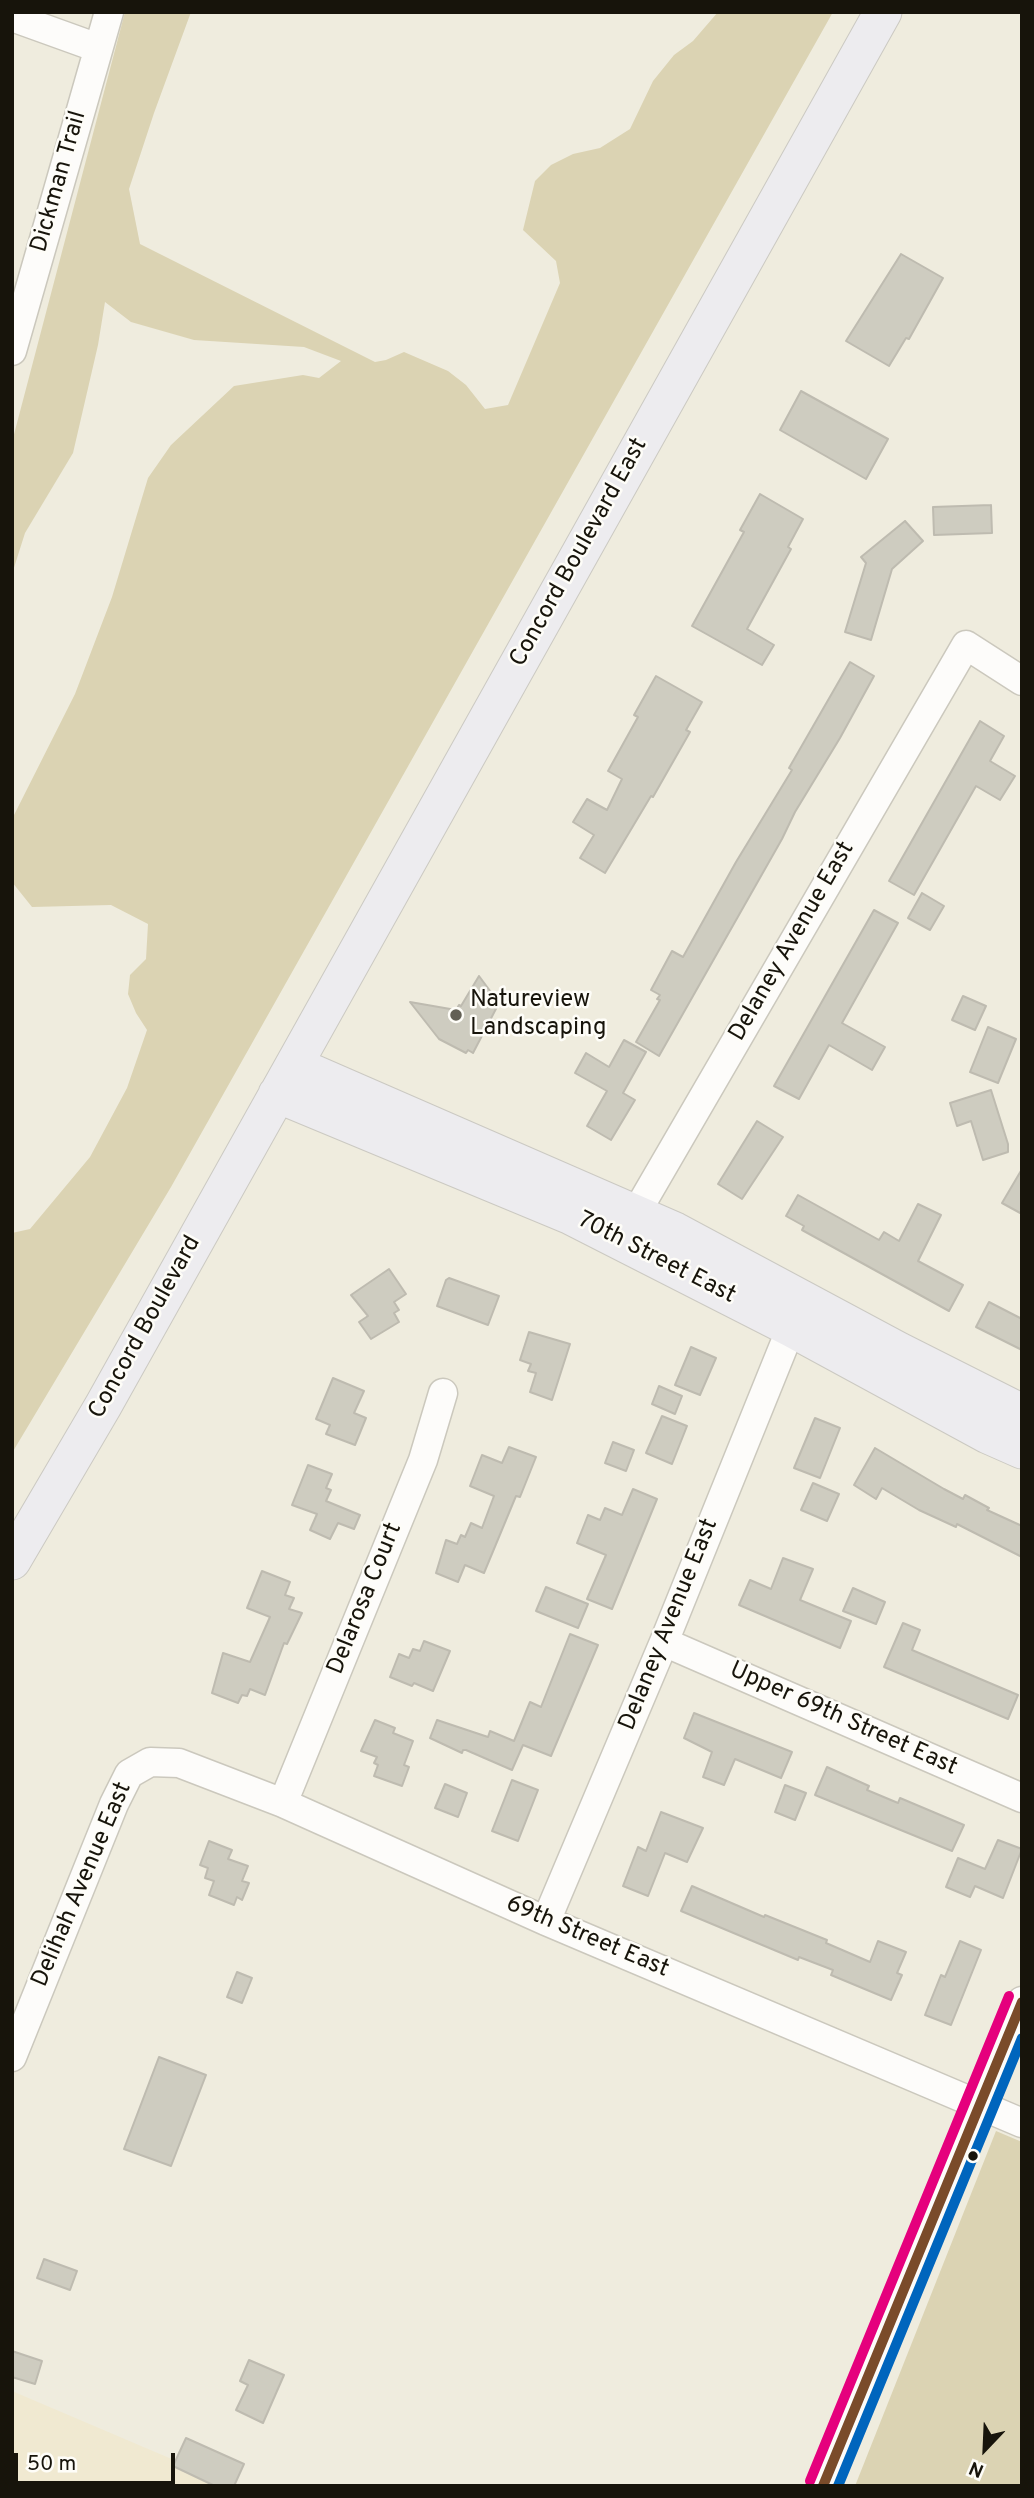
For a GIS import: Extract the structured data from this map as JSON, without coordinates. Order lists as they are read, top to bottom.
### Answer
{
  "streets": {
    "main road": ["Concord Boulevard East", "70th Street East", "Concord Boulevard"],
    "street": [
      "Dickman Trail",
      "Delaney Avenue East",
      "Delarosa Court",
      "Upper 69th Street East",
      "Delihah Avenue East",
      "69th Street East"
    ]
  },
  "crossings": [
    ["Concord Boulevard East", "70th Street East"],
    ["Concord Boulevard East", "Concord Boulevard"],
    ["Delaney Avenue East", "70th Street East"],
    ["Delaney Avenue East", "Upper 69th Street East"],
    ["Delaney Avenue East", "69th Street East"],
    ["70th Street East", "Concord Boulevard"],
    ["Delarosa Court", "69th Street East"],
    ["Delihah Avenue East", "69th Street East"]
  ],
  "places": ["Natureview Landscaping"],
  "scale_bar": "50 m",
  "north": "bottom left"
}
